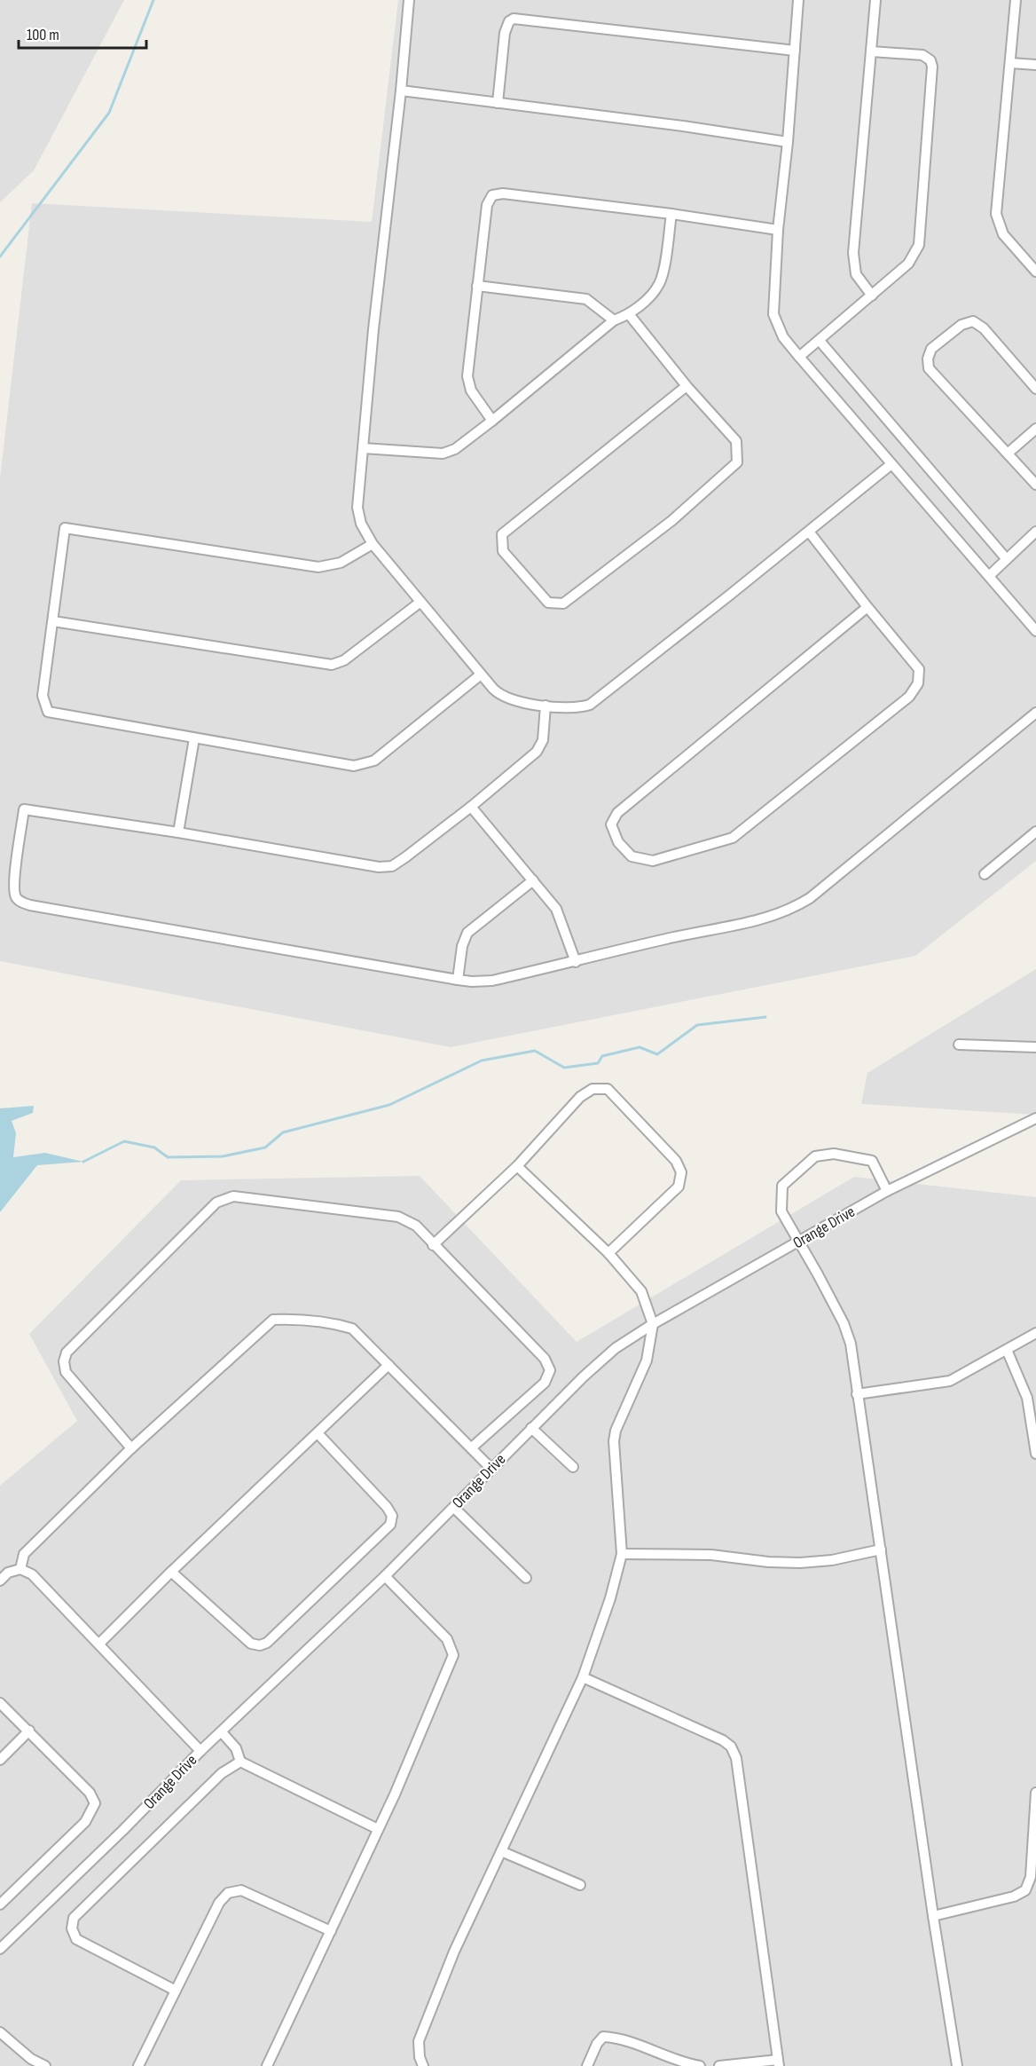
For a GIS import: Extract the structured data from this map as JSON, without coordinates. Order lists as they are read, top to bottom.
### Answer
{
  "streets": {
    "street": ["Orange Drive"]
  },
  "scale_bar": "100 m"
}
